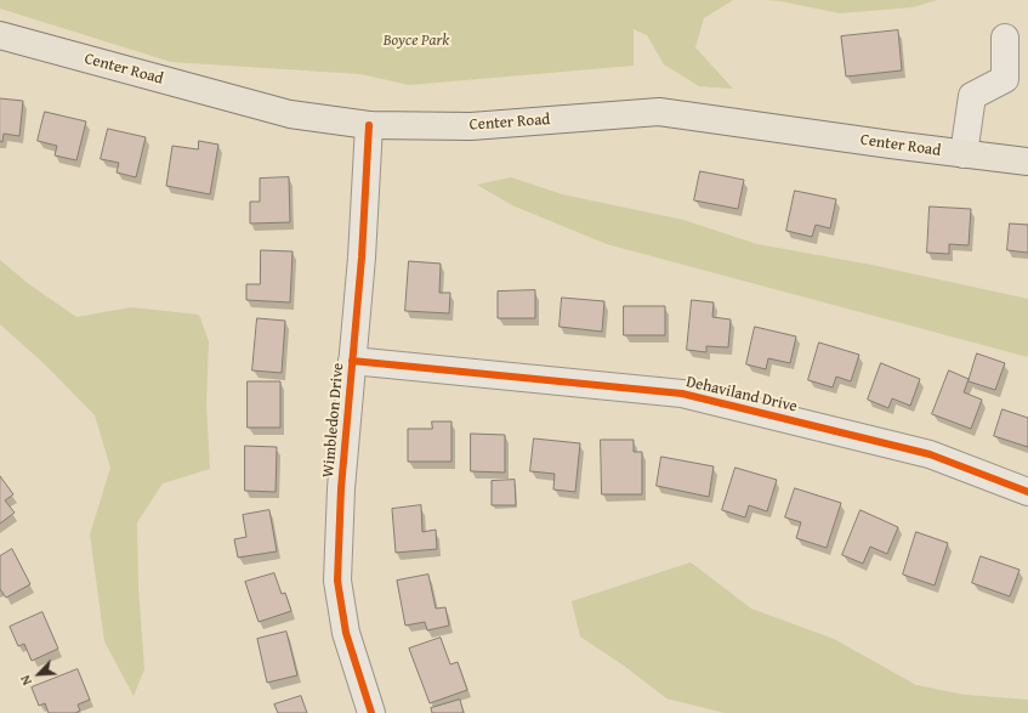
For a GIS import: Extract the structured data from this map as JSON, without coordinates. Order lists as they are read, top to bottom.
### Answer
{
  "streets": {
    "main road": ["Center Road"],
    "street": ["Dehaviland Drive", "Wimbledon Drive"]
  },
  "crossings": [
    ["Center Road", "Wimbledon Drive"],
    ["Dehaviland Drive", "Wimbledon Drive"]
  ],
  "parks": ["Boyce Park"],
  "north": "bottom left"
}
